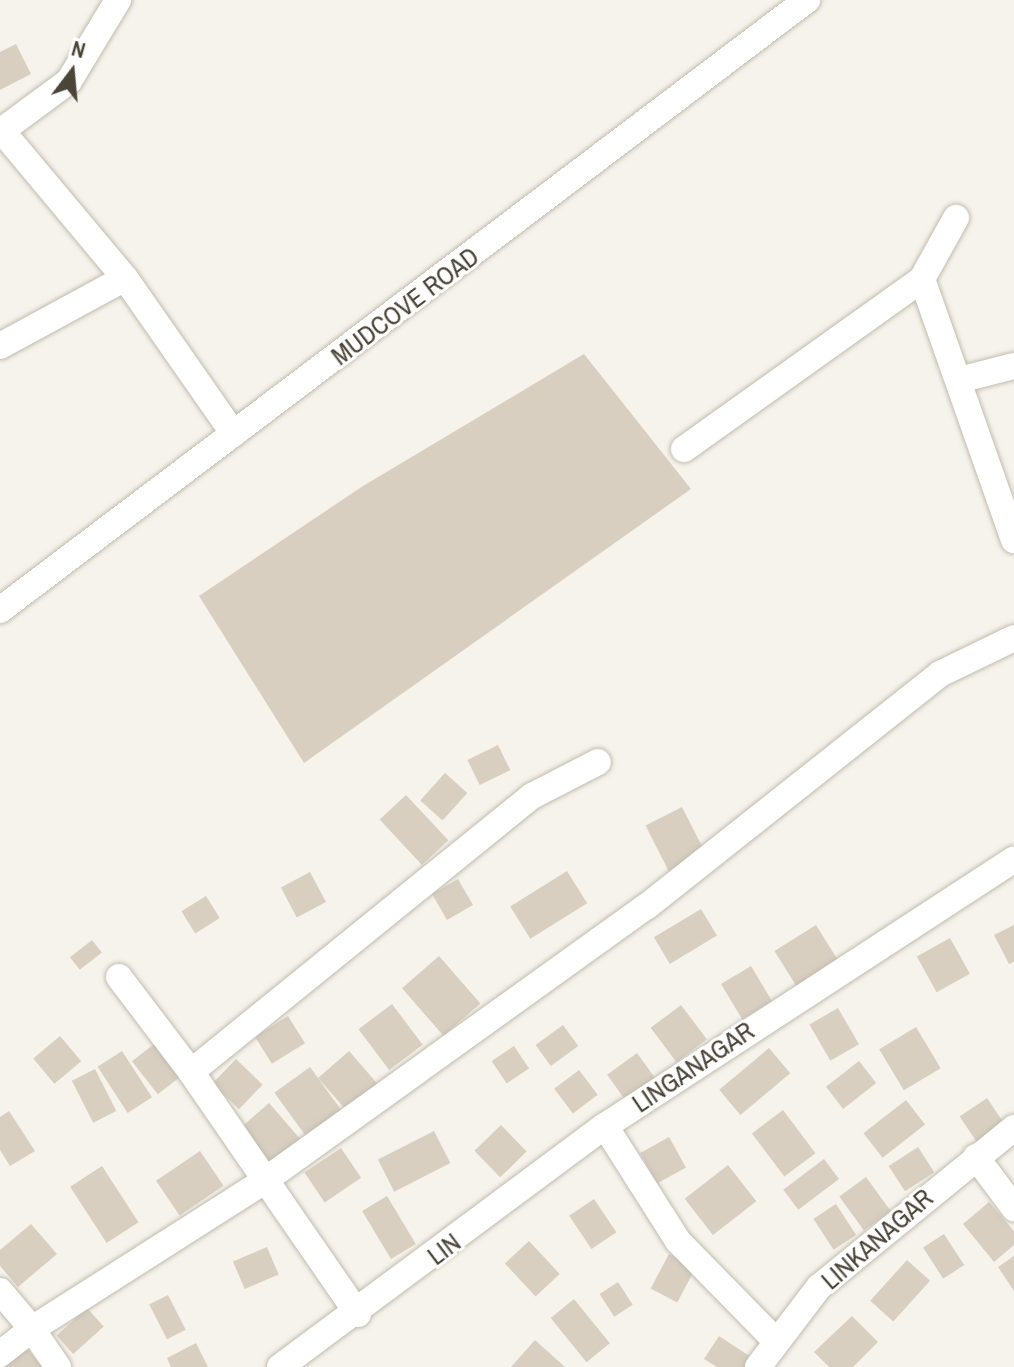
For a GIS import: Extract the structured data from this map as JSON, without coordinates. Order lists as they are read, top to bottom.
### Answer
{
  "streets": {
    "street": [
      "MUDCOVE ROAD",
      "LINGANAGAR",
      "LINKANAGAR",
      "LIN"
    ]
  },
  "crossings": [
    ["LINGANAGAR", "LINKANAGAR"],
    ["LINGANAGAR", "LIN"]
  ],
  "north": "top"
}
